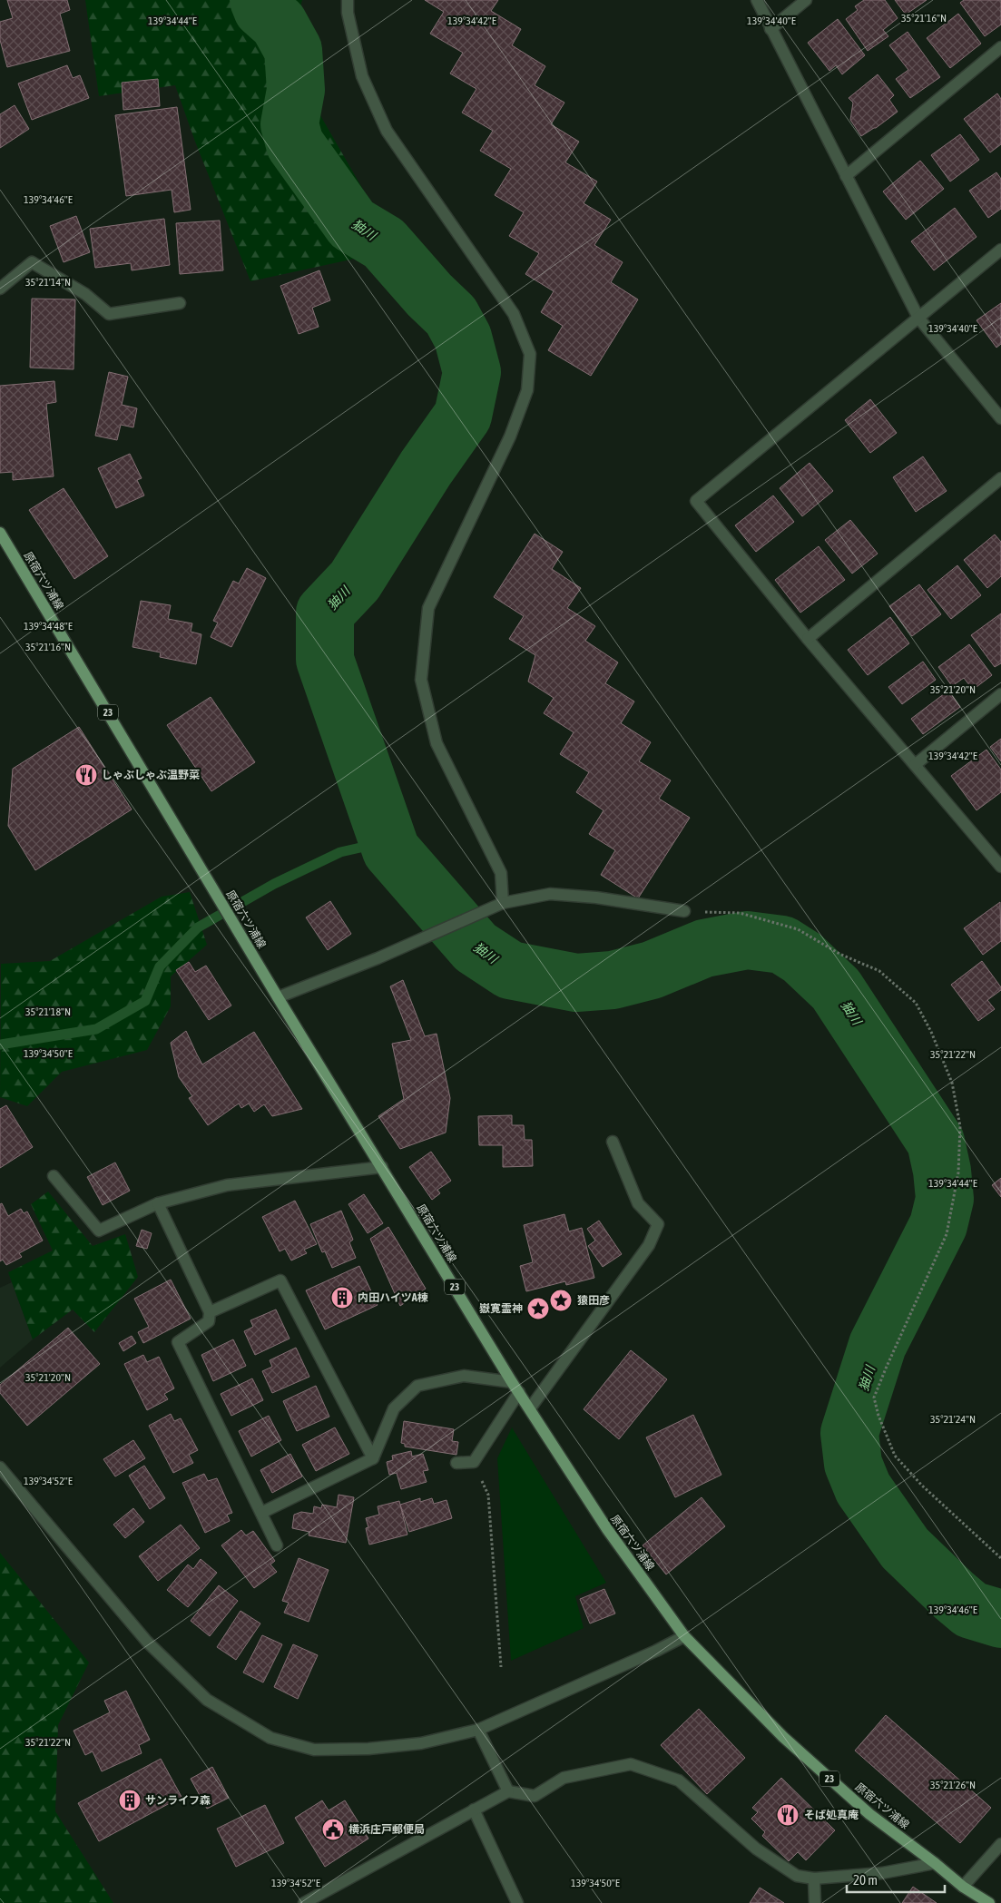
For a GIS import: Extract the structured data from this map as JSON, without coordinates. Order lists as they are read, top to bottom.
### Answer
{
  "streets": {
    "main road": ["原宿六ツ浦線", "23"]
  },
  "water": ["㹨川"],
  "places": {
    "restaurant": ["しゃぶしゃぶ温野菜", "そば処真庵"],
    "building": ["内田ハイツA棟", "サンライフ森"],
    "place": ["猿田彦", "嶽寛霊神"],
    "public building": ["横浜庄戸郵便局"]
  },
  "scale_bar": "20 m",
  "coordinates": [
    "35°21'16\"N",
    "139°34'44\"E",
    "139°34'42\"E",
    "139°34'40\"E",
    "139°34'46\"E",
    "35°21'14\"N",
    "139°34'48\"E",
    "35°21'20\"N",
    "35°21'18\"N",
    "139°34'50\"E",
    "35°21'22\"N",
    "35°21'24\"N",
    "139°34'52\"E",
    "35°21'26\"N"
  ]
}
